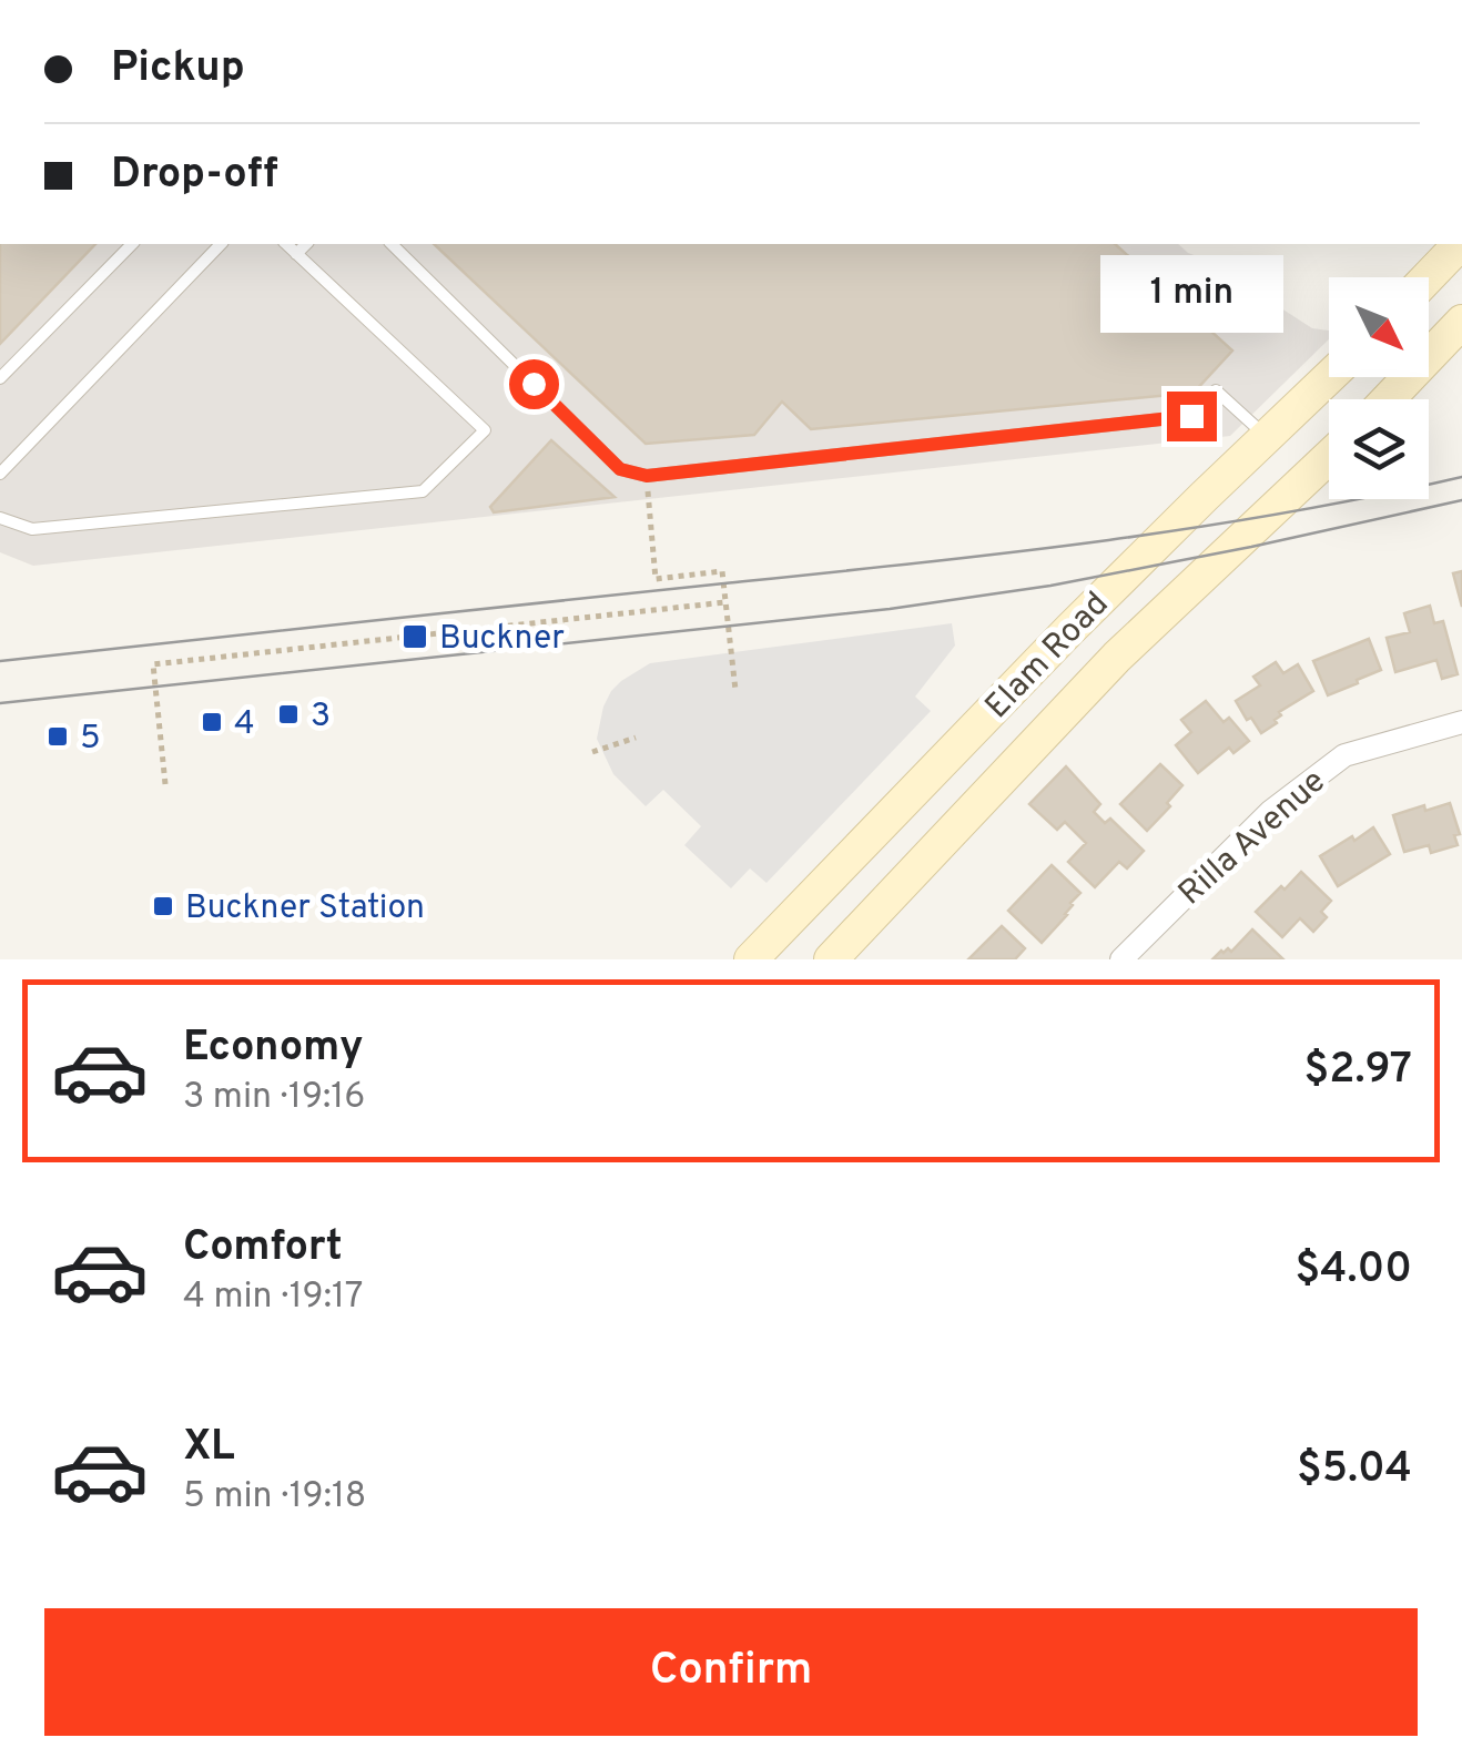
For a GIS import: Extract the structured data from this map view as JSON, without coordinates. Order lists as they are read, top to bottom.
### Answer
{
  "streets": {
    "main road": ["Elam Road"],
    "street": ["Rilla Avenue"]
  },
  "places": {
    "transit": [
      "Buckner",
      "3",
      "4",
      "5",
      "Buckner Station"
    ]
  },
  "north": "bottom right",
  "page": {
    "banner": ["Pickup", "Drop-off"],
    "bubble": "1 min",
    "list": [
      {
        "name": "Economy",
        "note": "3 min · 19:16",
        "value": "$2.97"
      },
      {
        "name": "Comfort",
        "note": "4 min · 19:17",
        "value": "$4.00"
      },
      {
        "name": "XL",
        "note": "5 min · 19:18",
        "value": "$5.04"
      }
    ],
    "buttons": "Confirm"
  }
}
